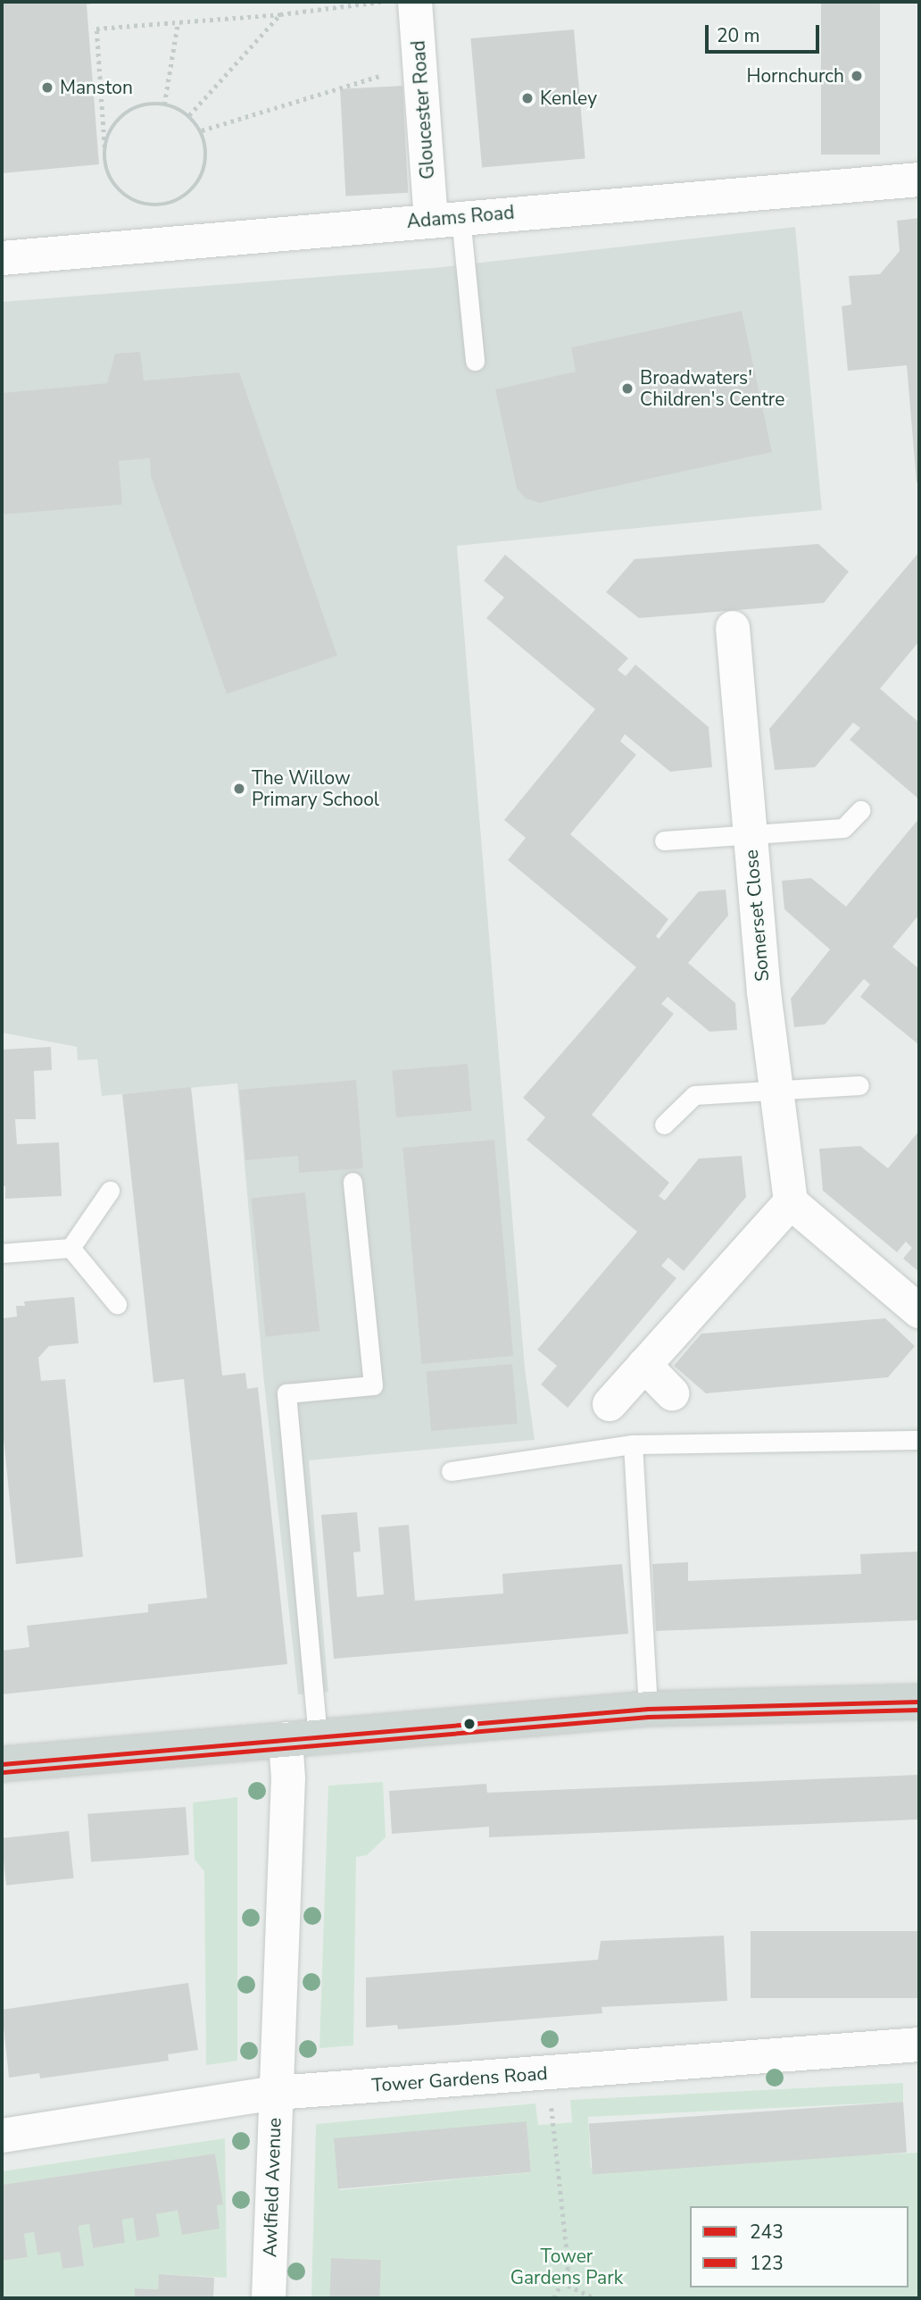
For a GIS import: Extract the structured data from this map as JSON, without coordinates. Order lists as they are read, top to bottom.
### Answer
{
  "streets": {
    "street": [
      "Gloucester Road",
      "Adams Road",
      "Somerset Close",
      "Tower Gardens Road",
      "Awlfield Avenue"
    ]
  },
  "crossings": [
    ["Gloucester Road", "Adams Road"],
    ["Tower Gardens Road", "Awlfield Avenue"]
  ],
  "parks": ["Tower Gardens Park"],
  "places": [
    "Hornchurch",
    "Manston",
    "Kenley",
    "Broadwaters' Children's Centre",
    "The Willow Primary School"
  ],
  "lines": ["transit line 243", "transit line 123"],
  "legend": ["243", "123"],
  "scale_bar": "20 m"
}
